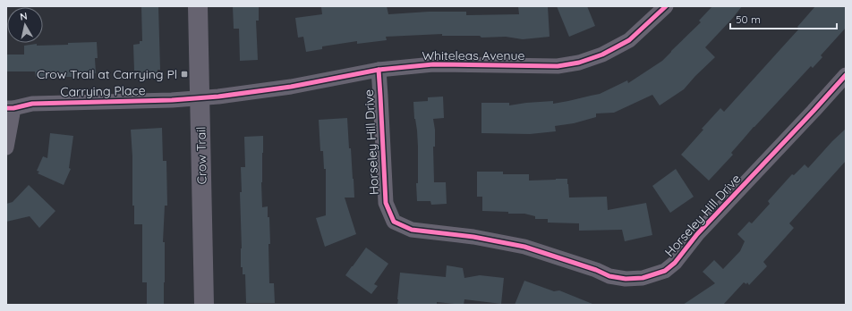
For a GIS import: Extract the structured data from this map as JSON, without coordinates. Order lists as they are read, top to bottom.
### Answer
{
  "streets": {
    "street": [
      "Whiteleas Avenue",
      "Carrying Place",
      "Horseley Hill Drive",
      "Crow Trail"
    ]
  },
  "crossings": [
    ["Whiteleas Avenue", "Carrying Place"],
    ["Whiteleas Avenue", "Horseley Hill Drive"],
    ["Whiteleas Avenue", "Crow Trail"],
    ["Carrying Place", "Crow Trail"]
  ],
  "places": {
    "transit": ["Crow Trail at Carrying Pl"]
  },
  "scale_bar": "50 m",
  "north": "top"
}
